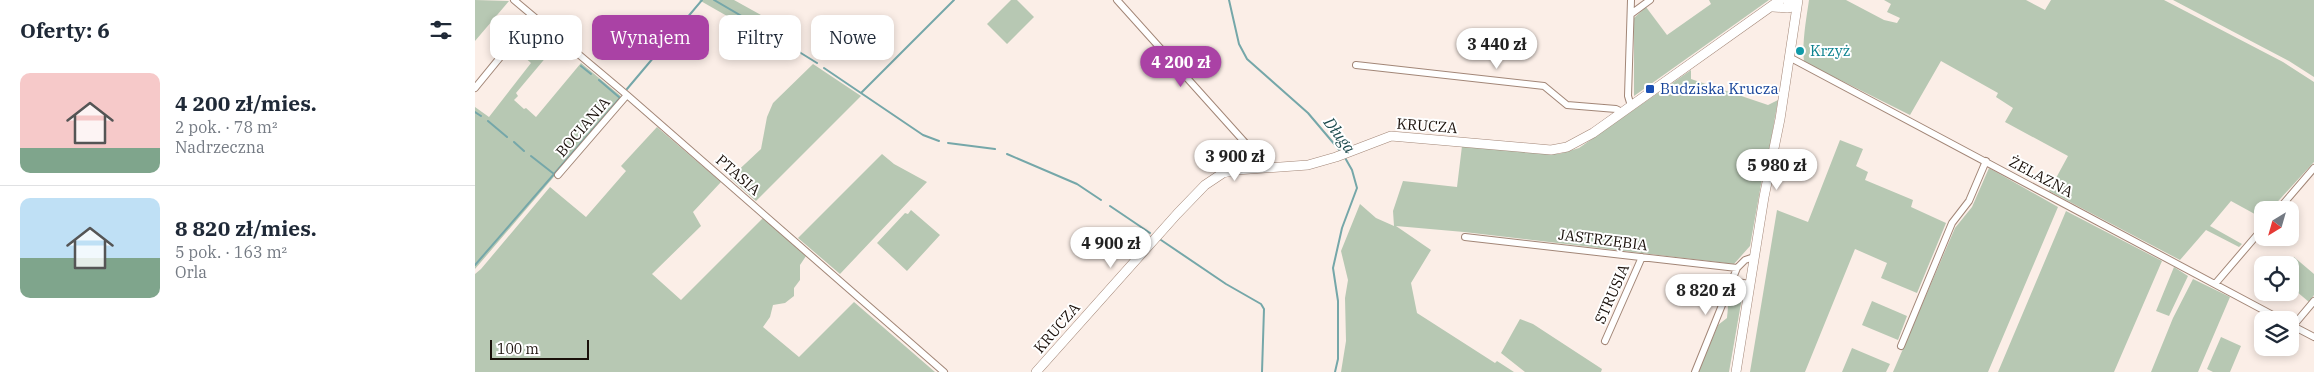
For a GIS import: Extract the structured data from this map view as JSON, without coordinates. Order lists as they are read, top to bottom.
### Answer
{
  "streets": {
    "street": [
      "KRUCZA",
      "BOCIANIA",
      "PTASIA",
      "ŻELAZNA",
      "JASTRZĘBIA",
      "STRUSIA"
    ]
  },
  "crossings": [
    ["BOCIANIA", "PTASIA"],
    ["JASTRZĘBIA", "STRUSIA"]
  ],
  "water": ["Długa"],
  "places": {
    "other": ["Krzyż"],
    "transit": ["Budziska Krucza"]
  },
  "scale_bar": "100 m",
  "north": "bottom left",
  "page": {
    "heading": "Oferty: 6",
    "chip": [
      "Kupno",
      "Wynajem",
      "Filtry",
      "Nowe"
    ],
    "price": [
      "3 440 zł",
      "4 200 zł",
      "3 900 zł",
      "5 980 zł",
      "4 900 zł",
      "8 820 zł"
    ],
    "list": [
      {
        "name": "4 200 zł/mies.",
        "note": "2 pok. · 78 m² · Nadrzeczna"
      },
      {
        "name": "8 820 zł/mies.",
        "note": "5 pok. · 163 m² · Orla"
      }
    ],
    "scale": "100 m"
  }
}
